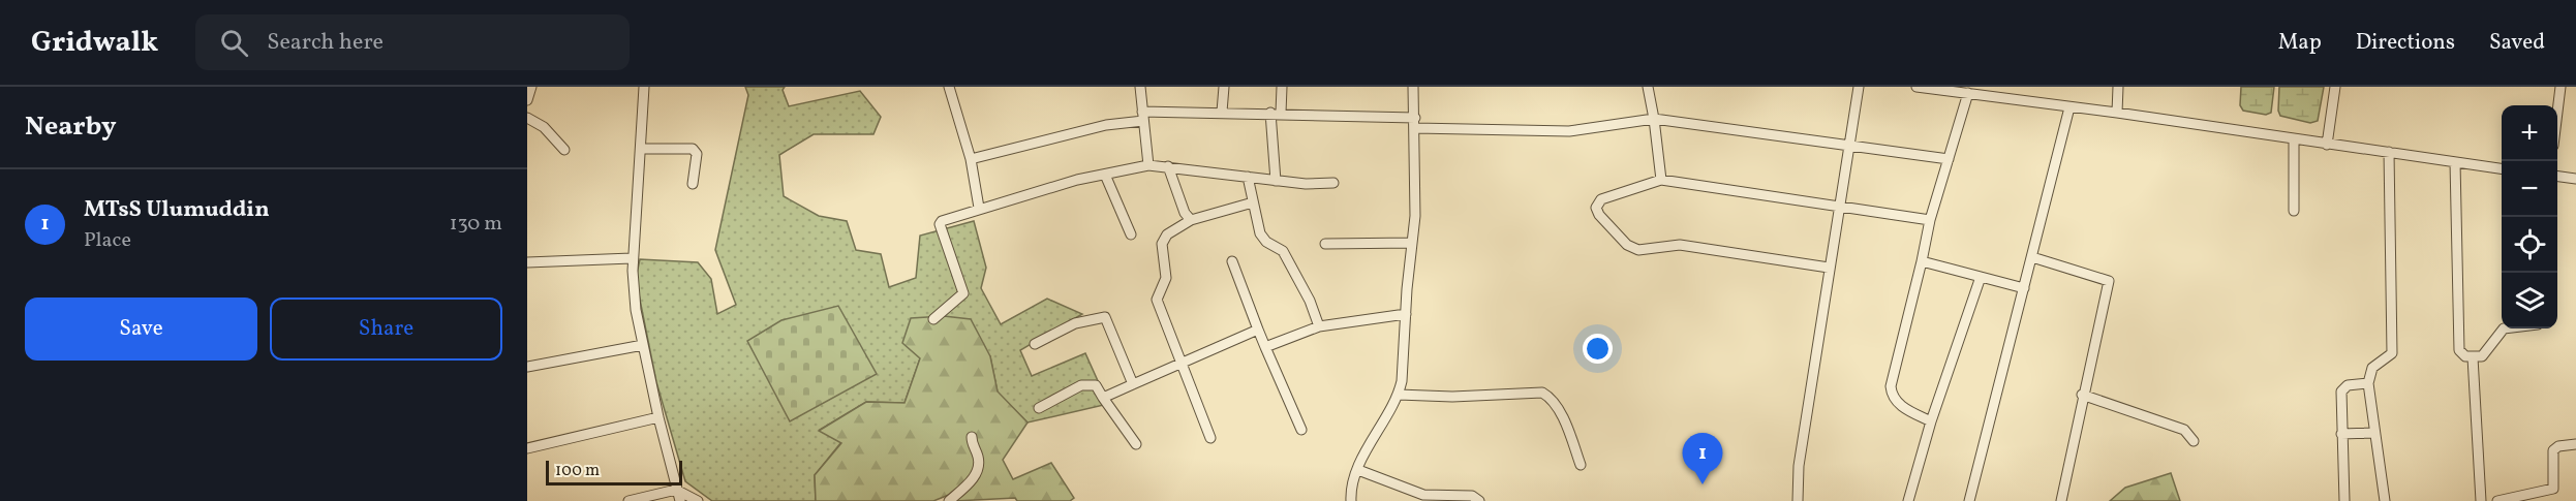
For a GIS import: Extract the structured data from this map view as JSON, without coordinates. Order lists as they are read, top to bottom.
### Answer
{
  "scale_bar": "100 m",
  "page": {
    "header": "Gridwalk",
    "search": "Search here",
    "nav": ["Map", "Directions", "Saved"],
    "heading": "Nearby",
    "map_buttons": ["+", "−"],
    "list": [
      {
        "mark": "1",
        "name": "MTsS Ulumuddin",
        "note": "Place",
        "value": "130 m"
      }
    ],
    "buttons": ["Save", "Share"],
    "pins": "1",
    "scale": "100 m"
  }
}
